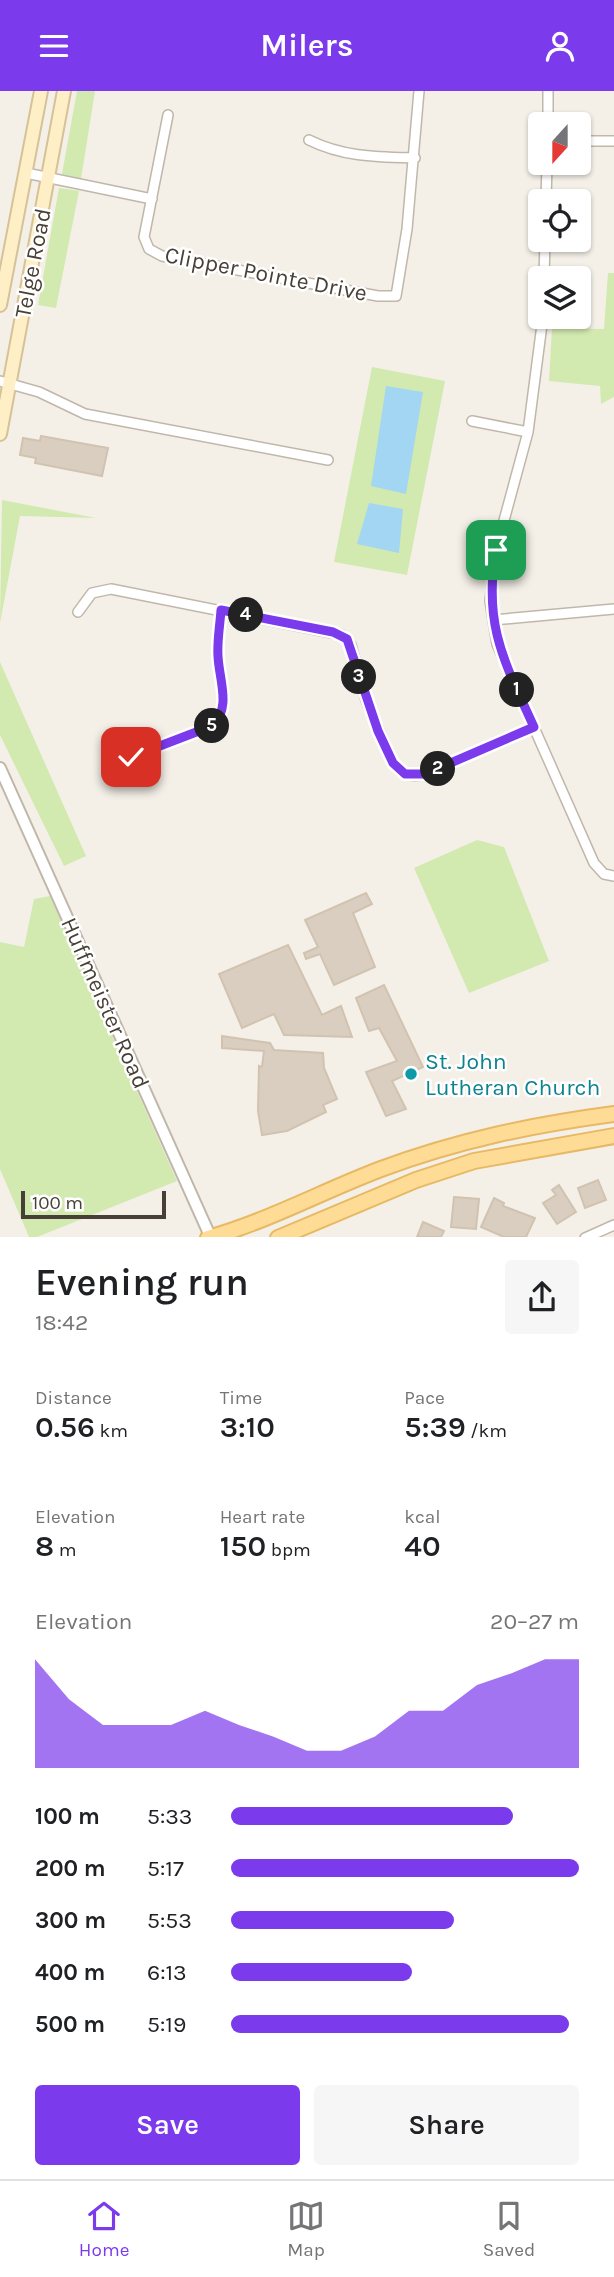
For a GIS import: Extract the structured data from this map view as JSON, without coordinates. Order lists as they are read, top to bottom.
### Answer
{
  "streets": {
    "main road": ["Telge Road"],
    "street": ["Clipper Pointe Drive", "Huffmeister Road"]
  },
  "places": ["St. John Lutheran Church"],
  "scale_bar": "100 m",
  "north": "bottom",
  "page": {
    "header": "Milers",
    "pins": [
      "4",
      "3",
      "1",
      "5",
      "2"
    ],
    "scale": "100 m",
    "heading": ["Evening run", "18:42"],
    "stats": [
      ["Distance", "0.56 km"],
      ["Time", "3:10"],
      ["Pace", "5:39 /km"],
      ["Elevation", "8 m"],
      ["Heart rate", "150 bpm"],
      ["kcal", "40"]
    ],
    "chart": ["Elevation", "20–27 m"],
    "list": [
      {
        "name": "100 m",
        "note": "5:33"
      },
      {
        "name": "200 m",
        "note": "5:17"
      },
      {
        "name": "300 m",
        "note": "5:53"
      },
      {
        "name": "400 m",
        "note": "6:13"
      },
      {
        "name": "500 m",
        "note": "5:19"
      }
    ],
    "buttons": ["Save", "Share"],
    "tabs": ["Home", "Map", "Saved"]
  }
}
